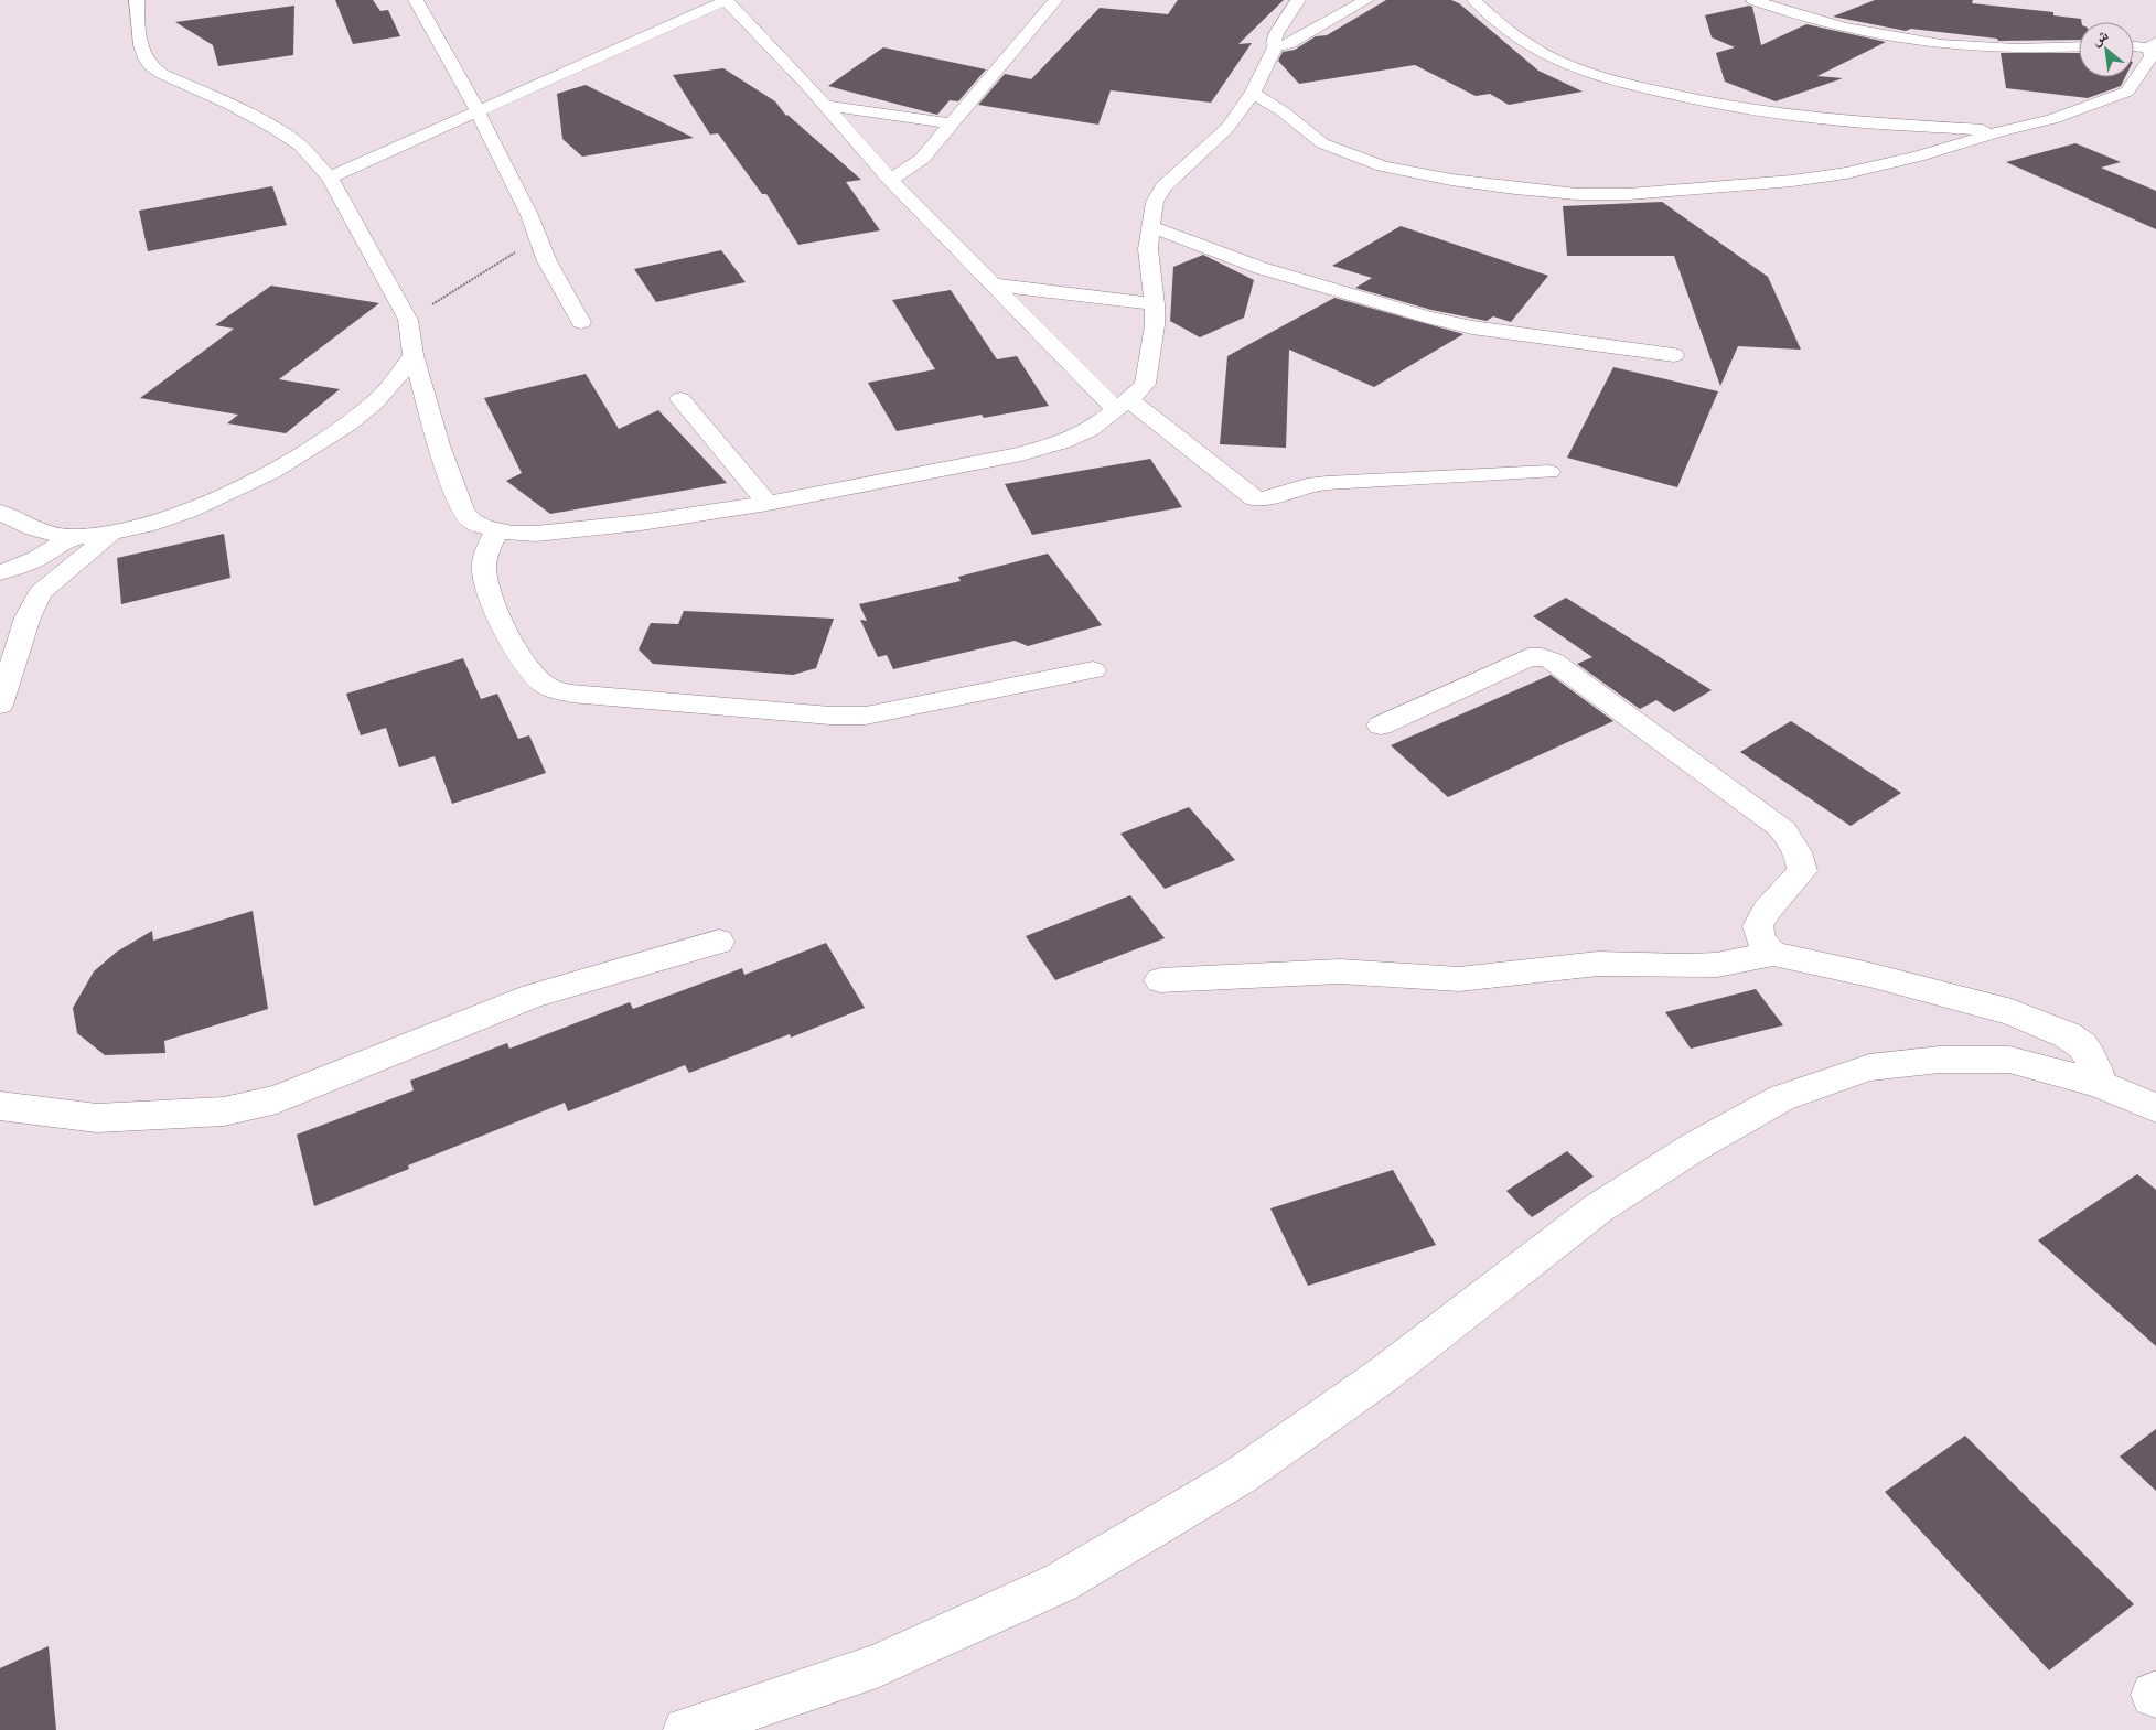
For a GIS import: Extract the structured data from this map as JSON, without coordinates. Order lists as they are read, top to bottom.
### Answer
{
  "north": "top left"
}
